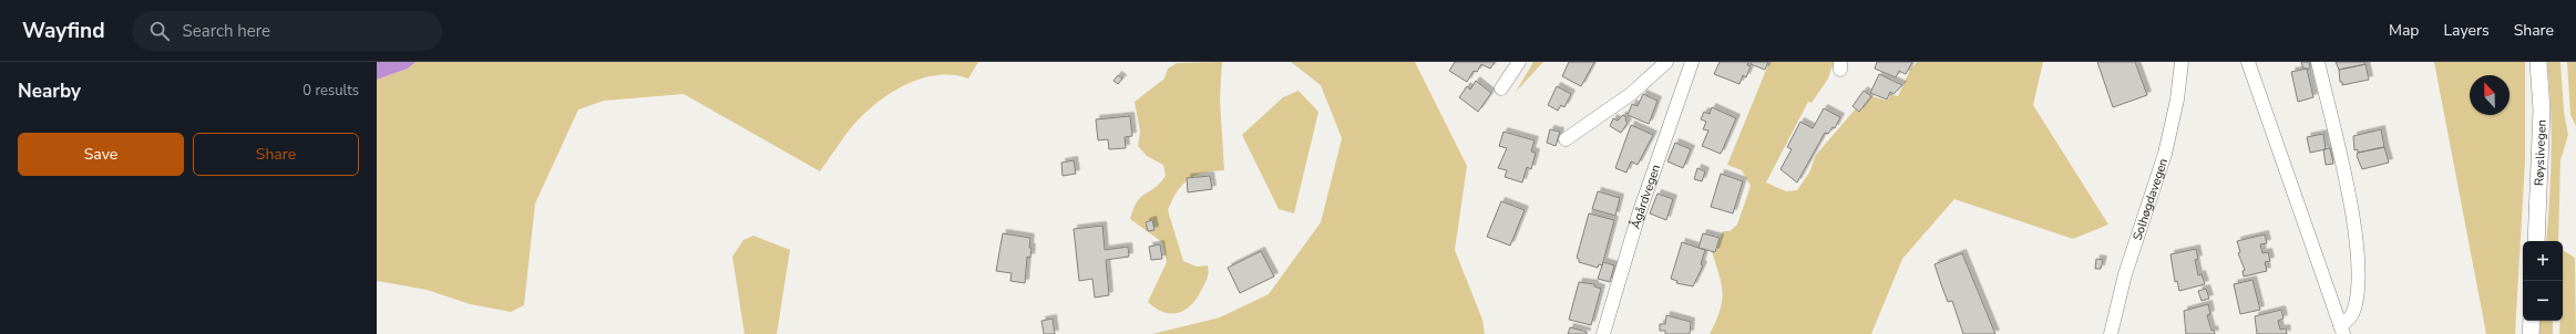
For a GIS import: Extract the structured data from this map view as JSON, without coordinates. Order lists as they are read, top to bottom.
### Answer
{
  "streets": {
    "street": ["Røyslivegen", "Ågårdvegen", "Solhøgdavegen"]
  },
  "north": "top",
  "page": {
    "header": "Wayfind",
    "search": "Search here",
    "nav": ["Map", "Layers", "Share"],
    "heading": ["Nearby", "0 results"],
    "buttons": ["Save", "Share"],
    "map_buttons": ["+", "−"]
  }
}
